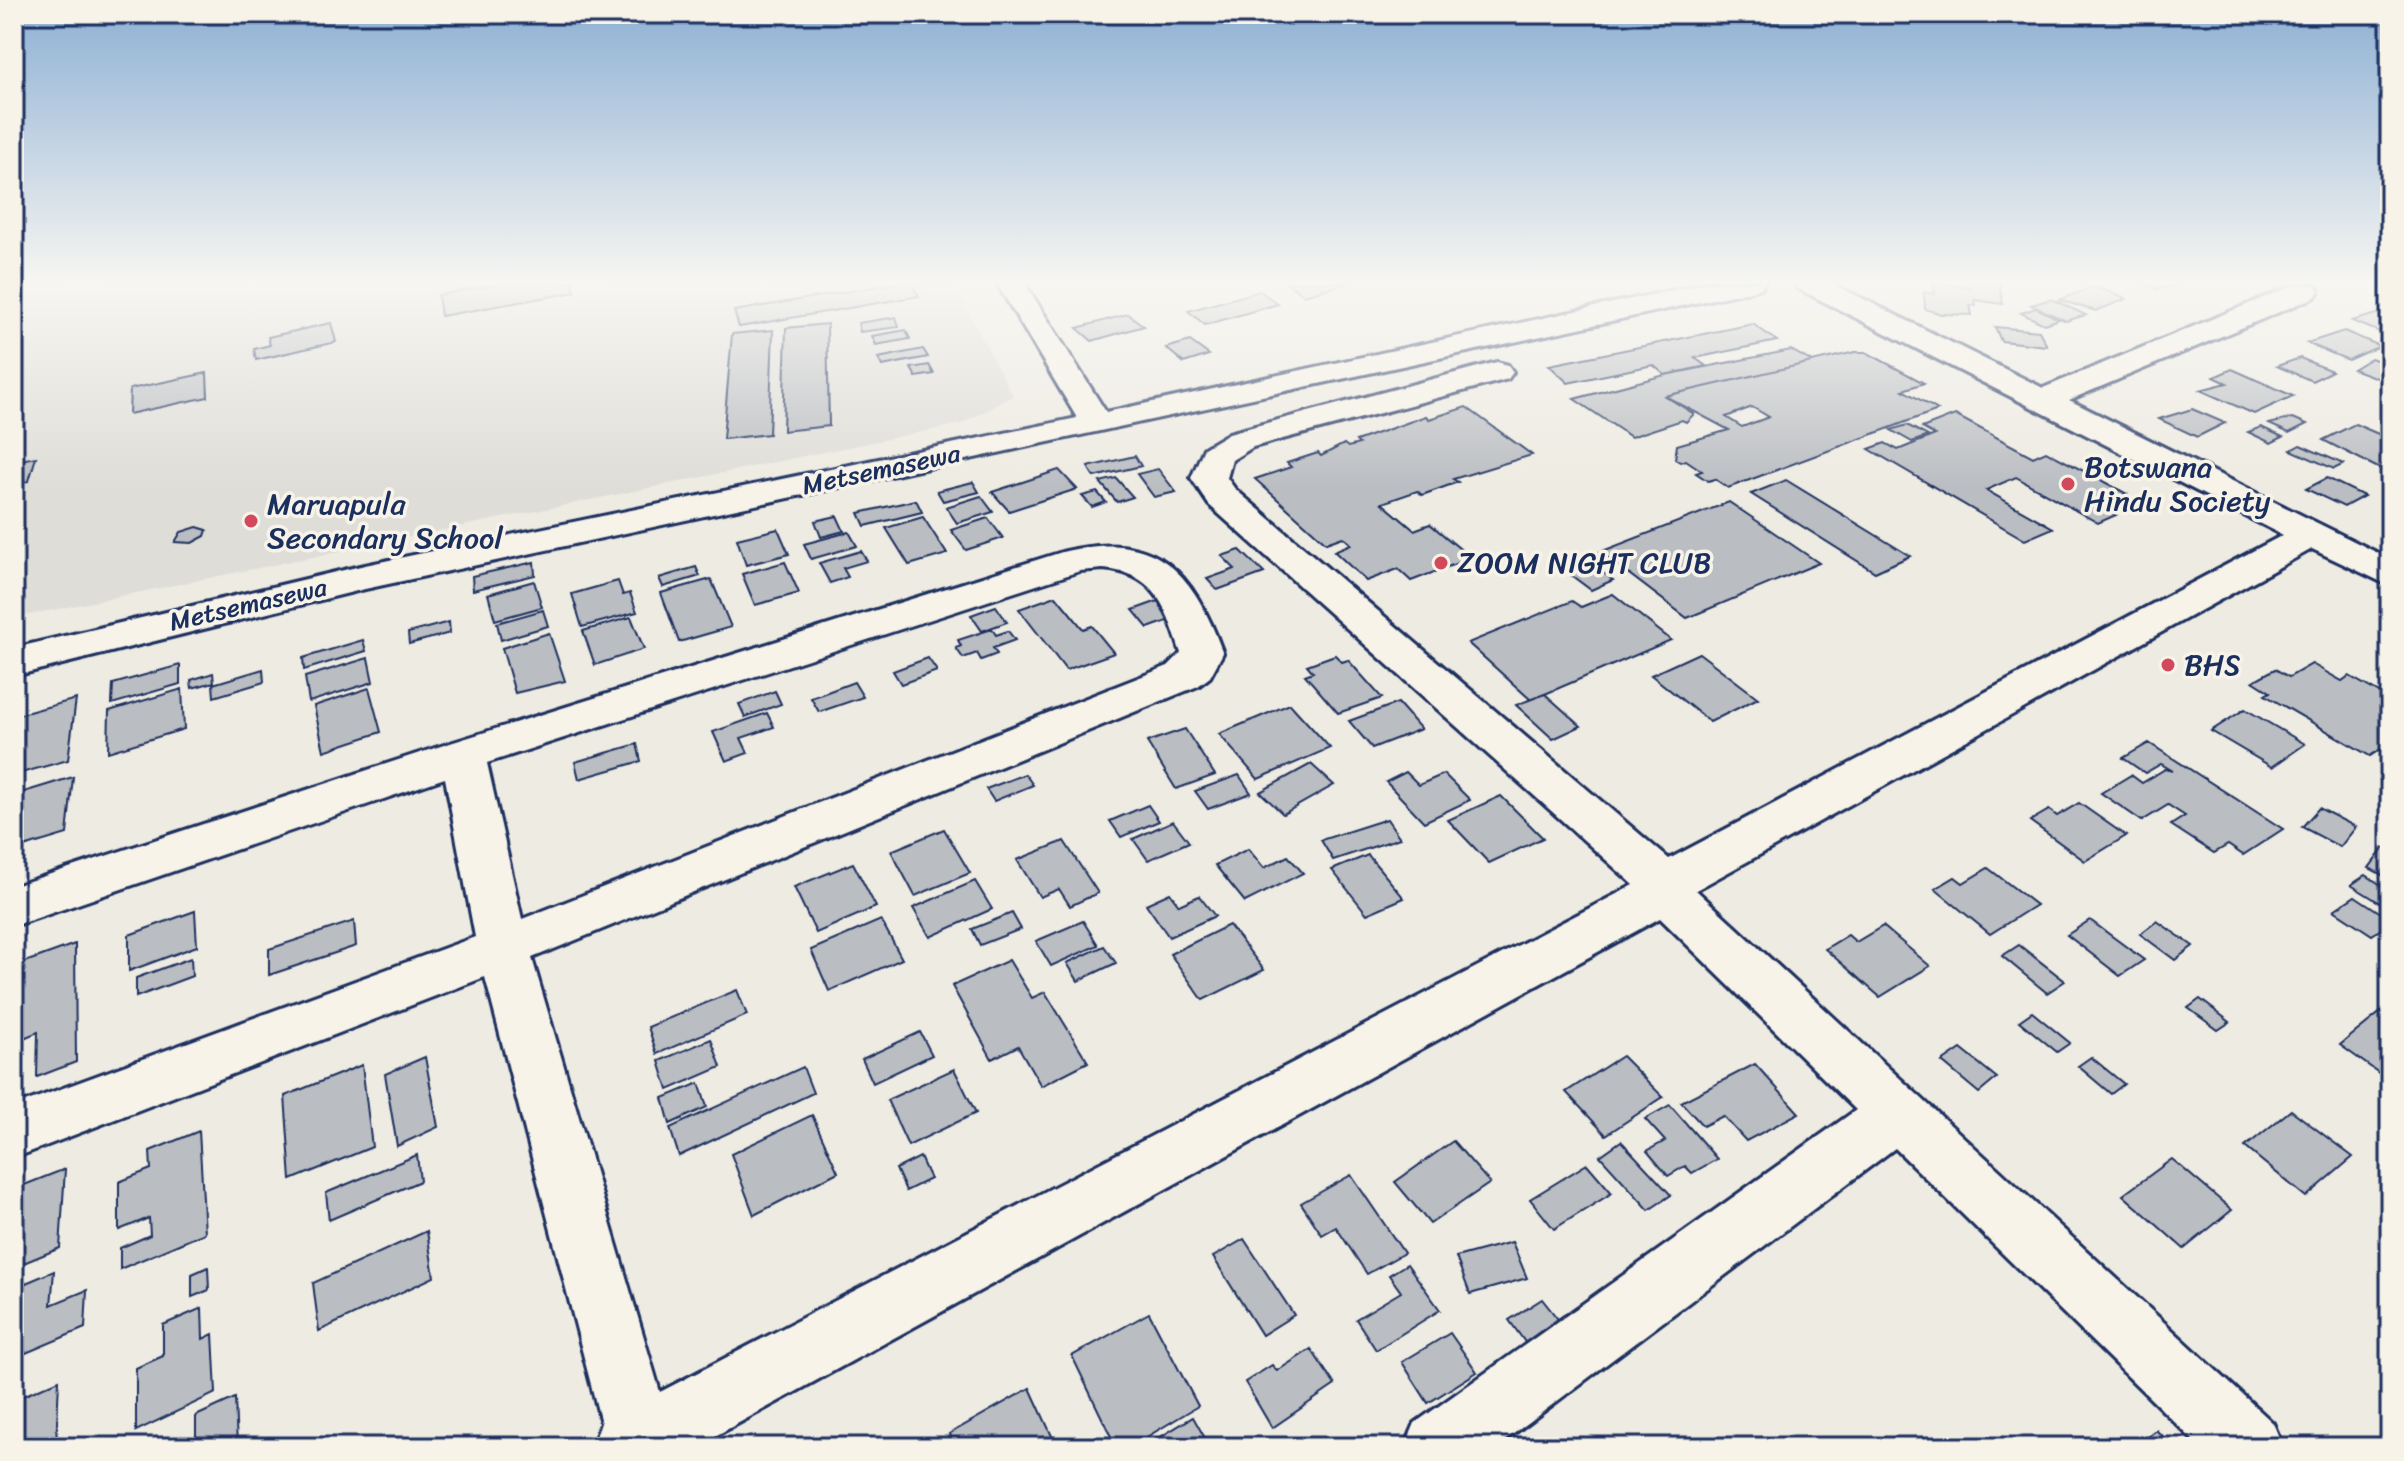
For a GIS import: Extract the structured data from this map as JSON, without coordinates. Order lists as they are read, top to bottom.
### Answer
{
  "streets": {
    "street": ["Metsemasewa"]
  },
  "places": [
    "Botswana Hindu Society",
    "Maruapula Secondary School",
    "ZOOM NIGHT CLUB",
    "BHS"
  ]
}
